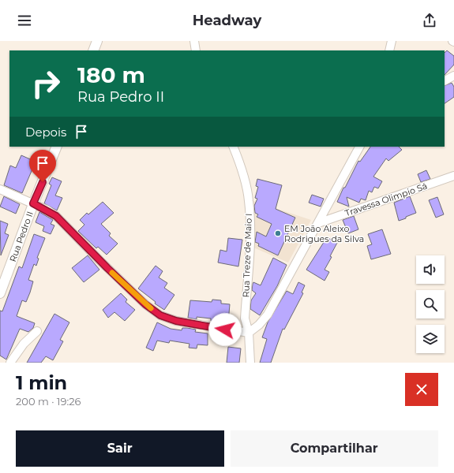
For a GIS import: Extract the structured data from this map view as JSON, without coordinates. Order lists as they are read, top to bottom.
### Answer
{
  "streets": {
    "street": ["Travessa Olimpio Sá", "Rua Pedro II", "Rua Treze de Maio I"]
  },
  "places": ["EM João Aleixo Rodrigues da Silva"],
  "page": {
    "header": "Headway",
    "turn": ["180 m", "Rua Pedro II"],
    "then": "Depois",
    "heading": ["1 min", "200 m · 19:26"],
    "buttons": ["Sair", "Compartilhar"]
  }
}
